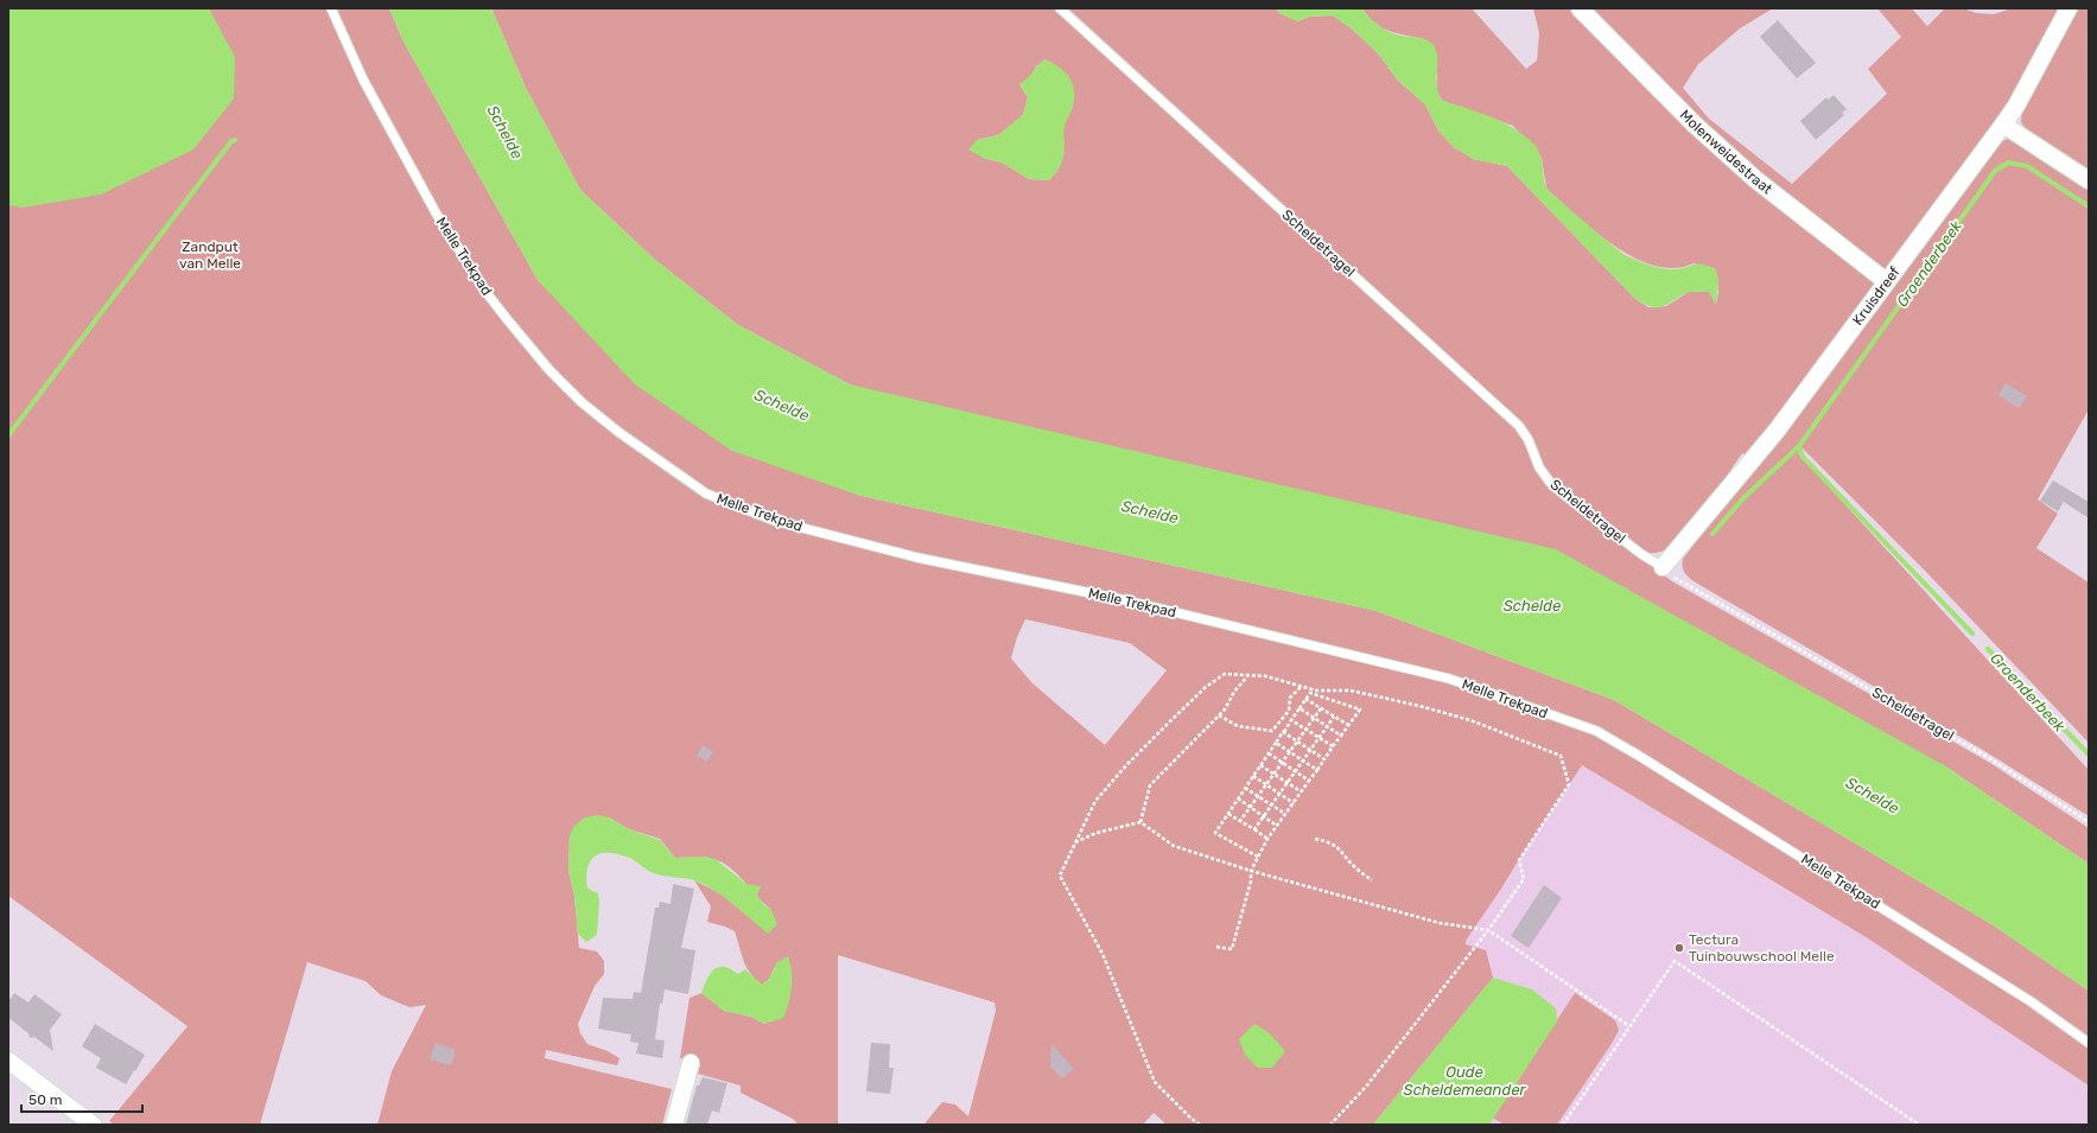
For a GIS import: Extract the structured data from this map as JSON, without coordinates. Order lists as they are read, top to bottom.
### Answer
{
  "streets": {
    "street": ["Molenweidestraat", "Kruisdreef"],
    "lane": ["Scheldetragel", "Melle Trekpad"]
  },
  "crossings": [
    ["Molenweidestraat", "Kruisdreef"],
    ["Scheldetragel", "Kruisdreef"]
  ],
  "water": ["Schelde", "Groenderbeek", "Oude Scheldemeander"],
  "parks": ["Zandput van Melle"],
  "places": ["Tectura Tuinbouwschool Melle"],
  "scale_bar": "50 m"
}
